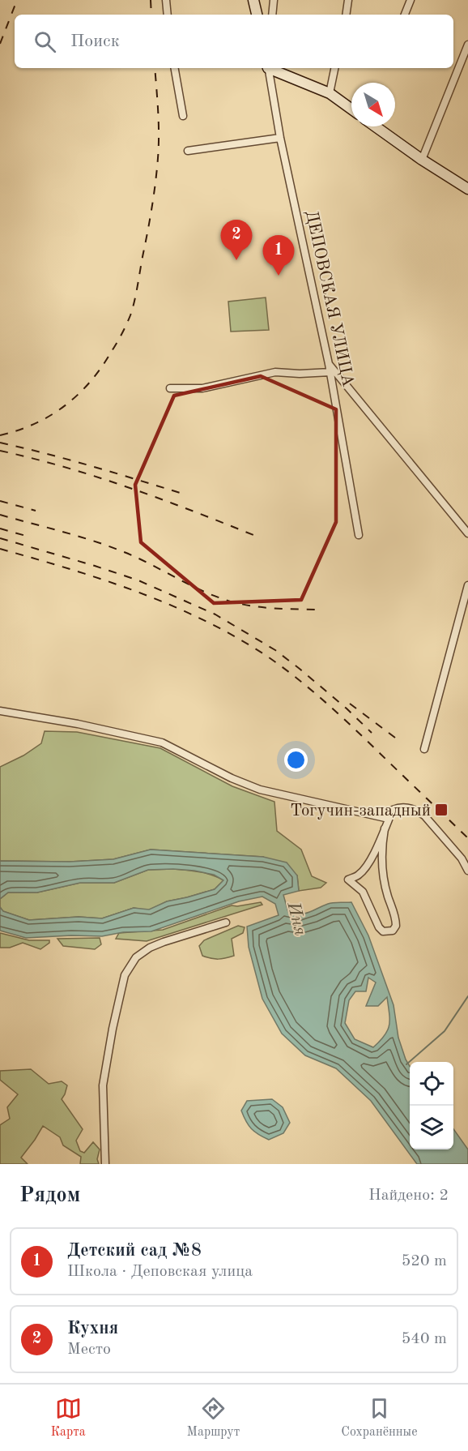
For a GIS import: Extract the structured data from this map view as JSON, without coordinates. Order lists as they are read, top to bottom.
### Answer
{
  "streets": {
    "street": ["ДЕПОВСКАЯ УЛИЦА"]
  },
  "water": ["Иня"],
  "places": {
    "transit": ["Тогучин-западный"]
  },
  "north": "bottom right",
  "page": {
    "search": "Поиск",
    "pins": ["2", "1"],
    "heading": ["Рядом", "Найдено: 2"],
    "list": [
      {
        "mark": "1",
        "name": "Детский сад №8",
        "note": "Школа · Деповская улица",
        "value": "520 m"
      },
      {
        "mark": "2",
        "name": "Кухня",
        "note": "Место",
        "value": "540 m"
      }
    ],
    "nav": ["Карта", "Маршрут", "Сохранённые"]
  }
}
